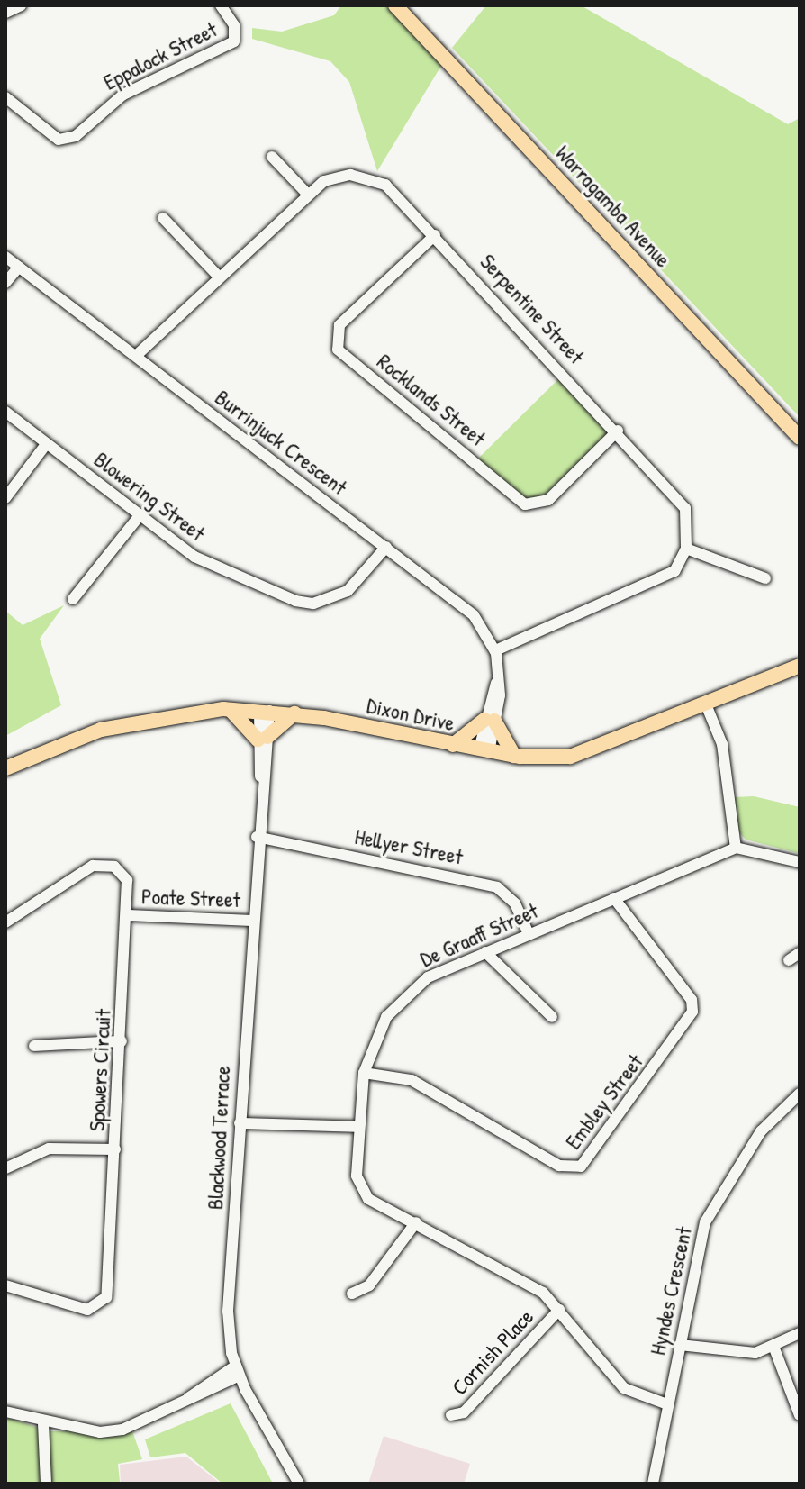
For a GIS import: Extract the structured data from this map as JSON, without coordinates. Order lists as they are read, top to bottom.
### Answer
{
  "streets": {
    "main road": ["Warragamba Avenue", "Dixon Drive"],
    "street": [
      "Eppalock Street",
      "Serpentine Street",
      "Rocklands Street",
      "Burrinjuck Crescent",
      "Blowering Street",
      "Hellyer Street",
      "Poate Street",
      "De Graaff Street",
      "Spowers Circuit",
      "Embley Street",
      "Blackwood Terrace",
      "Hyndes Crescent",
      "Cornish Place"
    ]
  },
  "crossings": [
    ["Serpentine Street", "Rocklands Street"],
    ["Serpentine Street", "Burrinjuck Crescent"],
    ["Burrinjuck Crescent", "Blowering Street"],
    ["Dixon Drive", "Blackwood Terrace"],
    ["Hellyer Street", "De Graaff Street"],
    ["Hellyer Street", "Blackwood Terrace"],
    ["Poate Street", "Spowers Circuit"],
    ["Poate Street", "Blackwood Terrace"],
    ["De Graaff Street", "Embley Street"],
    ["De Graaff Street", "Hyndes Crescent"],
    ["De Graaff Street", "Cornish Place"]
  ]
}
